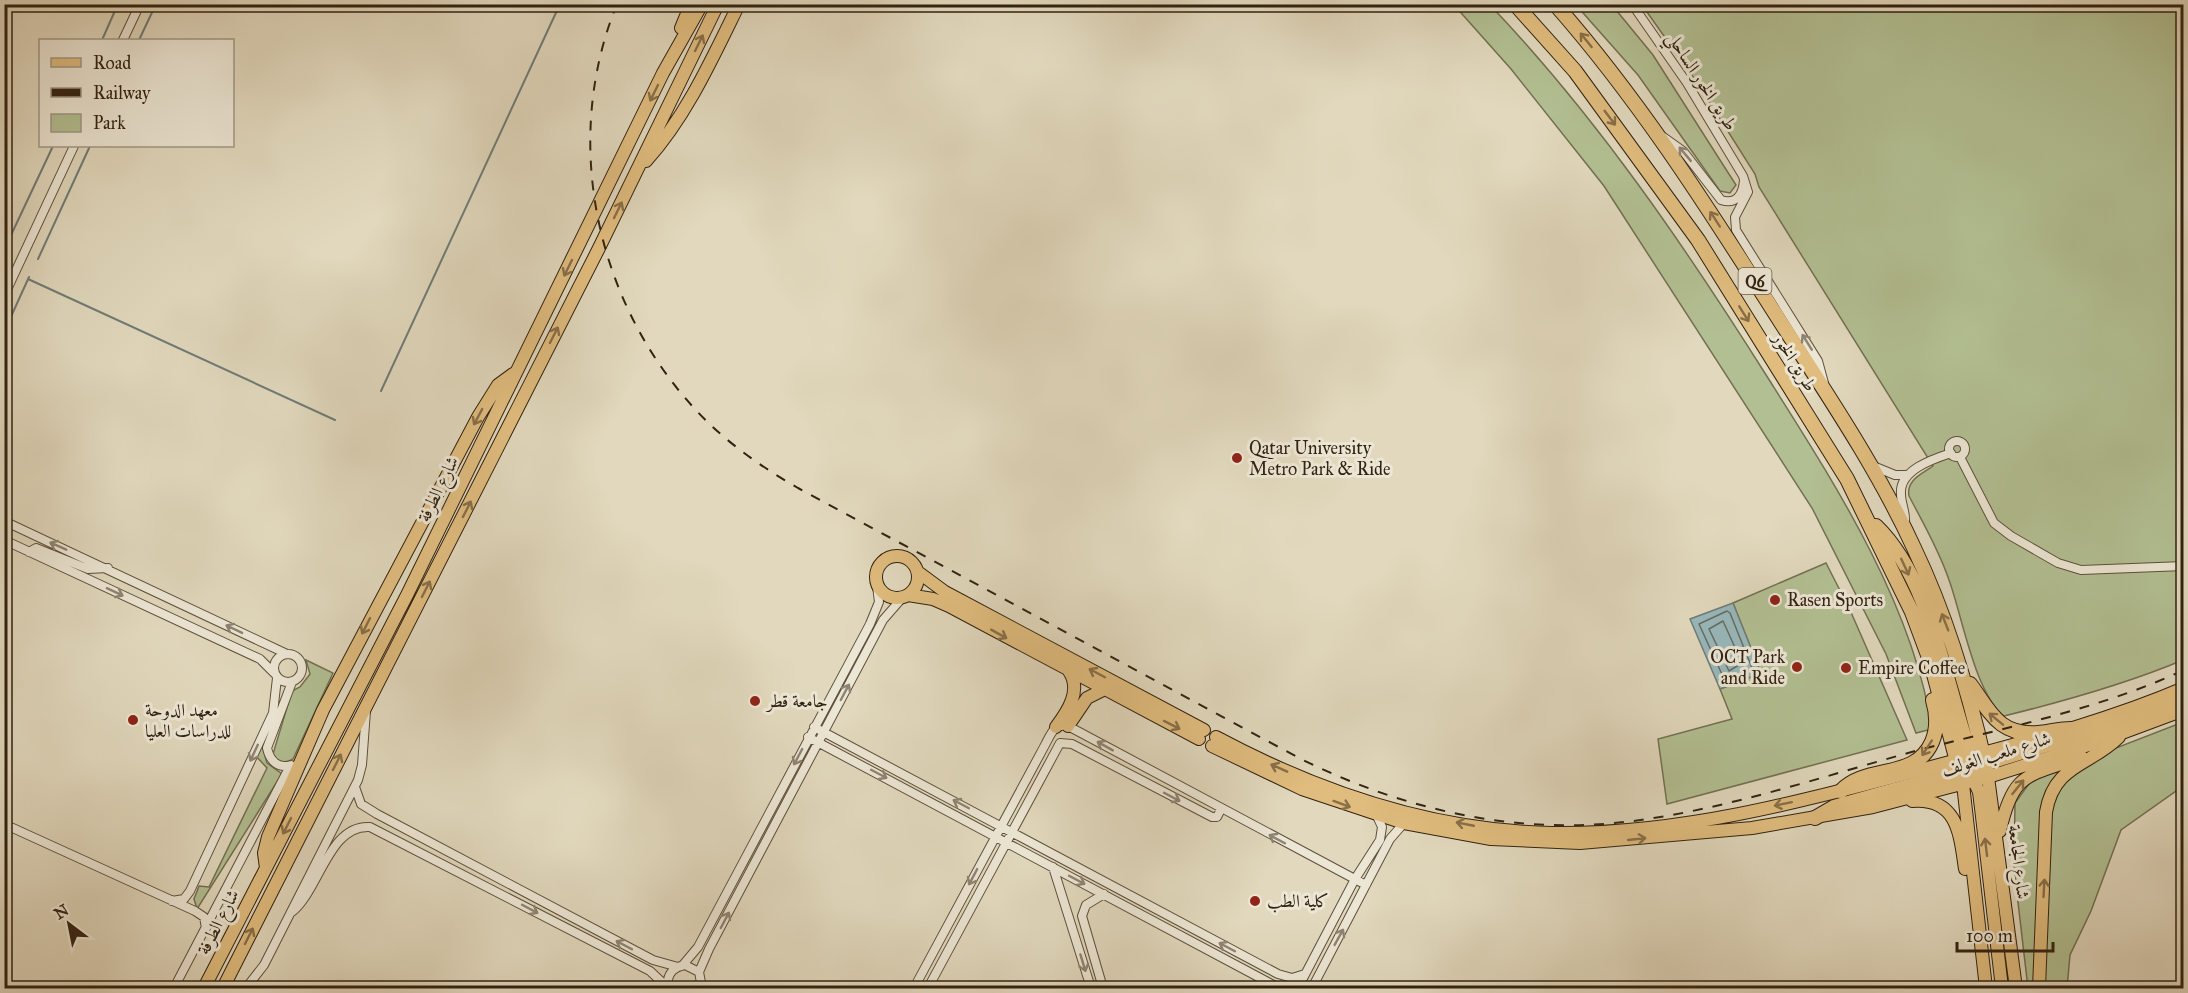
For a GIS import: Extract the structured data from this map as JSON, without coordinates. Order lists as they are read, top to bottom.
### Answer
{
  "streets": {
    "highway": ["Q6", "طريق الخور"],
    "main road": ["شارع الطرفة", "شارع ملعب الغولف", "شارع الجامعة"],
    "street": ["طريق الخور الساحلي"]
  },
  "crossings": [
    ["طريق الخور", "شارع ملعب الغولف"],
    ["طريق الخور", "شارع الجامعة"],
    ["شارع ملعب الغولف", "شارع الجامعة"]
  ],
  "places": [
    "Qatar University Metro Park & Ride",
    "Rasen Sports",
    "OCT Park and Ride",
    "Empire Coffee",
    "جامعة قطر",
    "معهد الدوحة للدراسات العليا",
    "كلية الطب"
  ],
  "legend": ["Road", "Railway", "Park"],
  "scale_bar": "100 m",
  "north": "top left"
}
